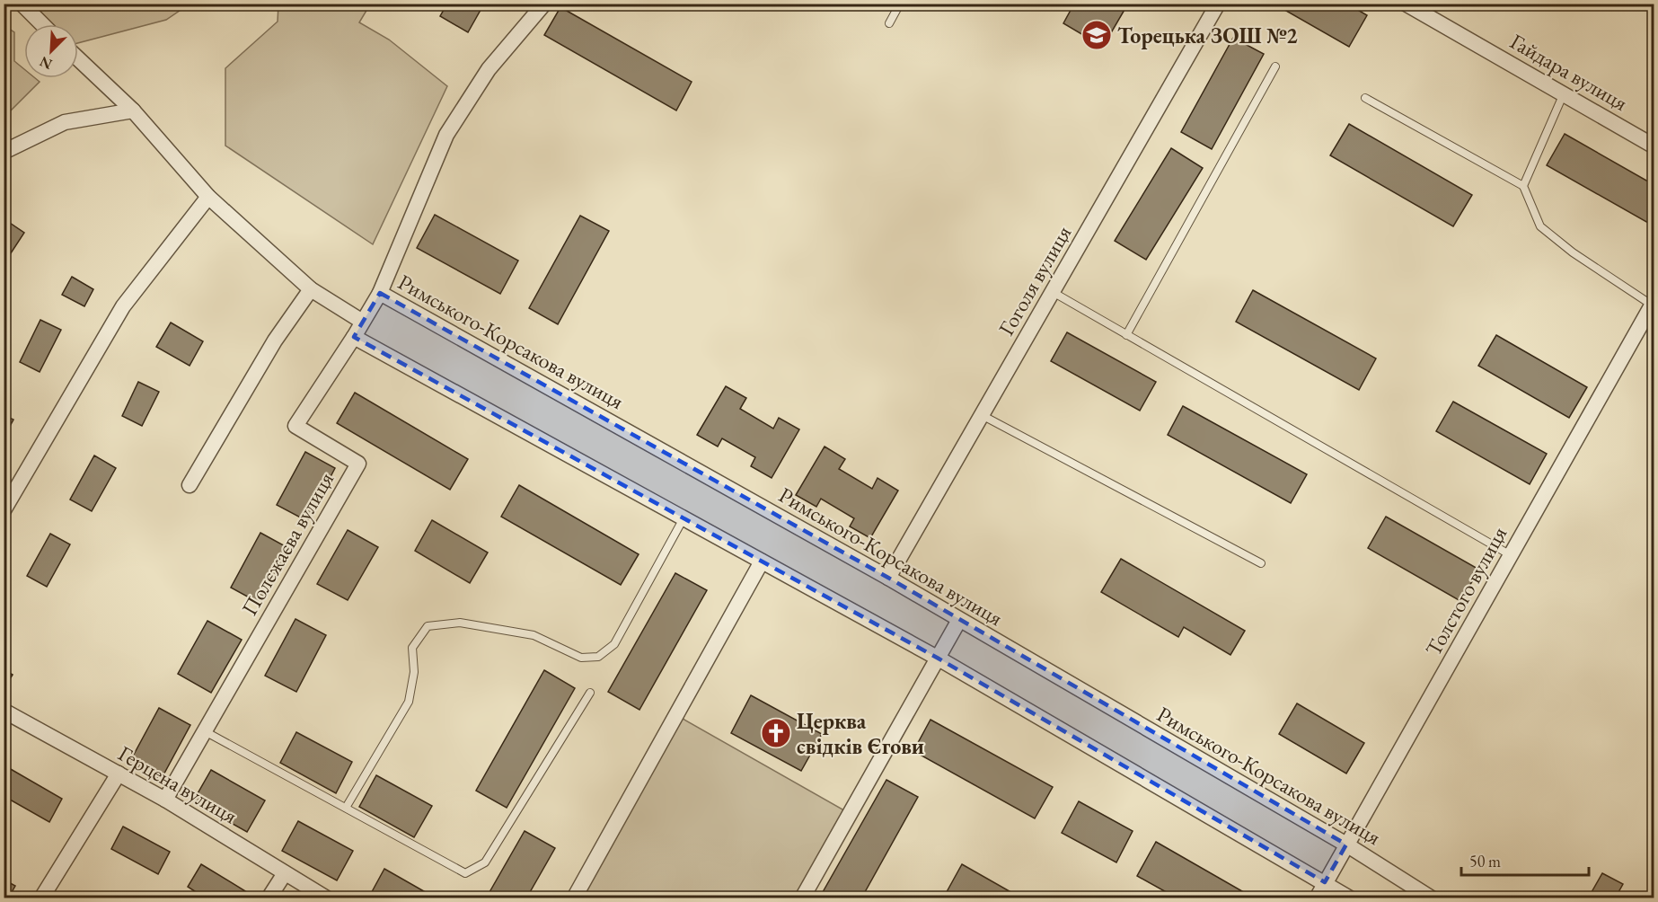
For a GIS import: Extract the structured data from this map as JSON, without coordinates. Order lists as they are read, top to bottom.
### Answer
{
  "streets": {
    "street": [
      "Гайдара вулиця",
      "Гоголя вулиця",
      "Римського-Корсакова вулиця",
      "Полєжаєва вулиця",
      "Толстого вулиця",
      "Герцена вулиця"
    ]
  },
  "crossings": [
    ["Гоголя вулиця", "Римського-Корсакова вулиця"],
    ["Римського-Корсакова вулиця", "Полєжаєва вулиця"],
    ["Римського-Корсакова вулиця", "Толстого вулиця"],
    ["Полєжаєва вулиця", "Герцена вулиця"]
  ],
  "places": {
    "school or university": ["Торецька ЗОШ №2"],
    "church": ["Церква свідків Єгови"]
  },
  "scale_bar": "50 m",
  "north": "bottom left"
}
